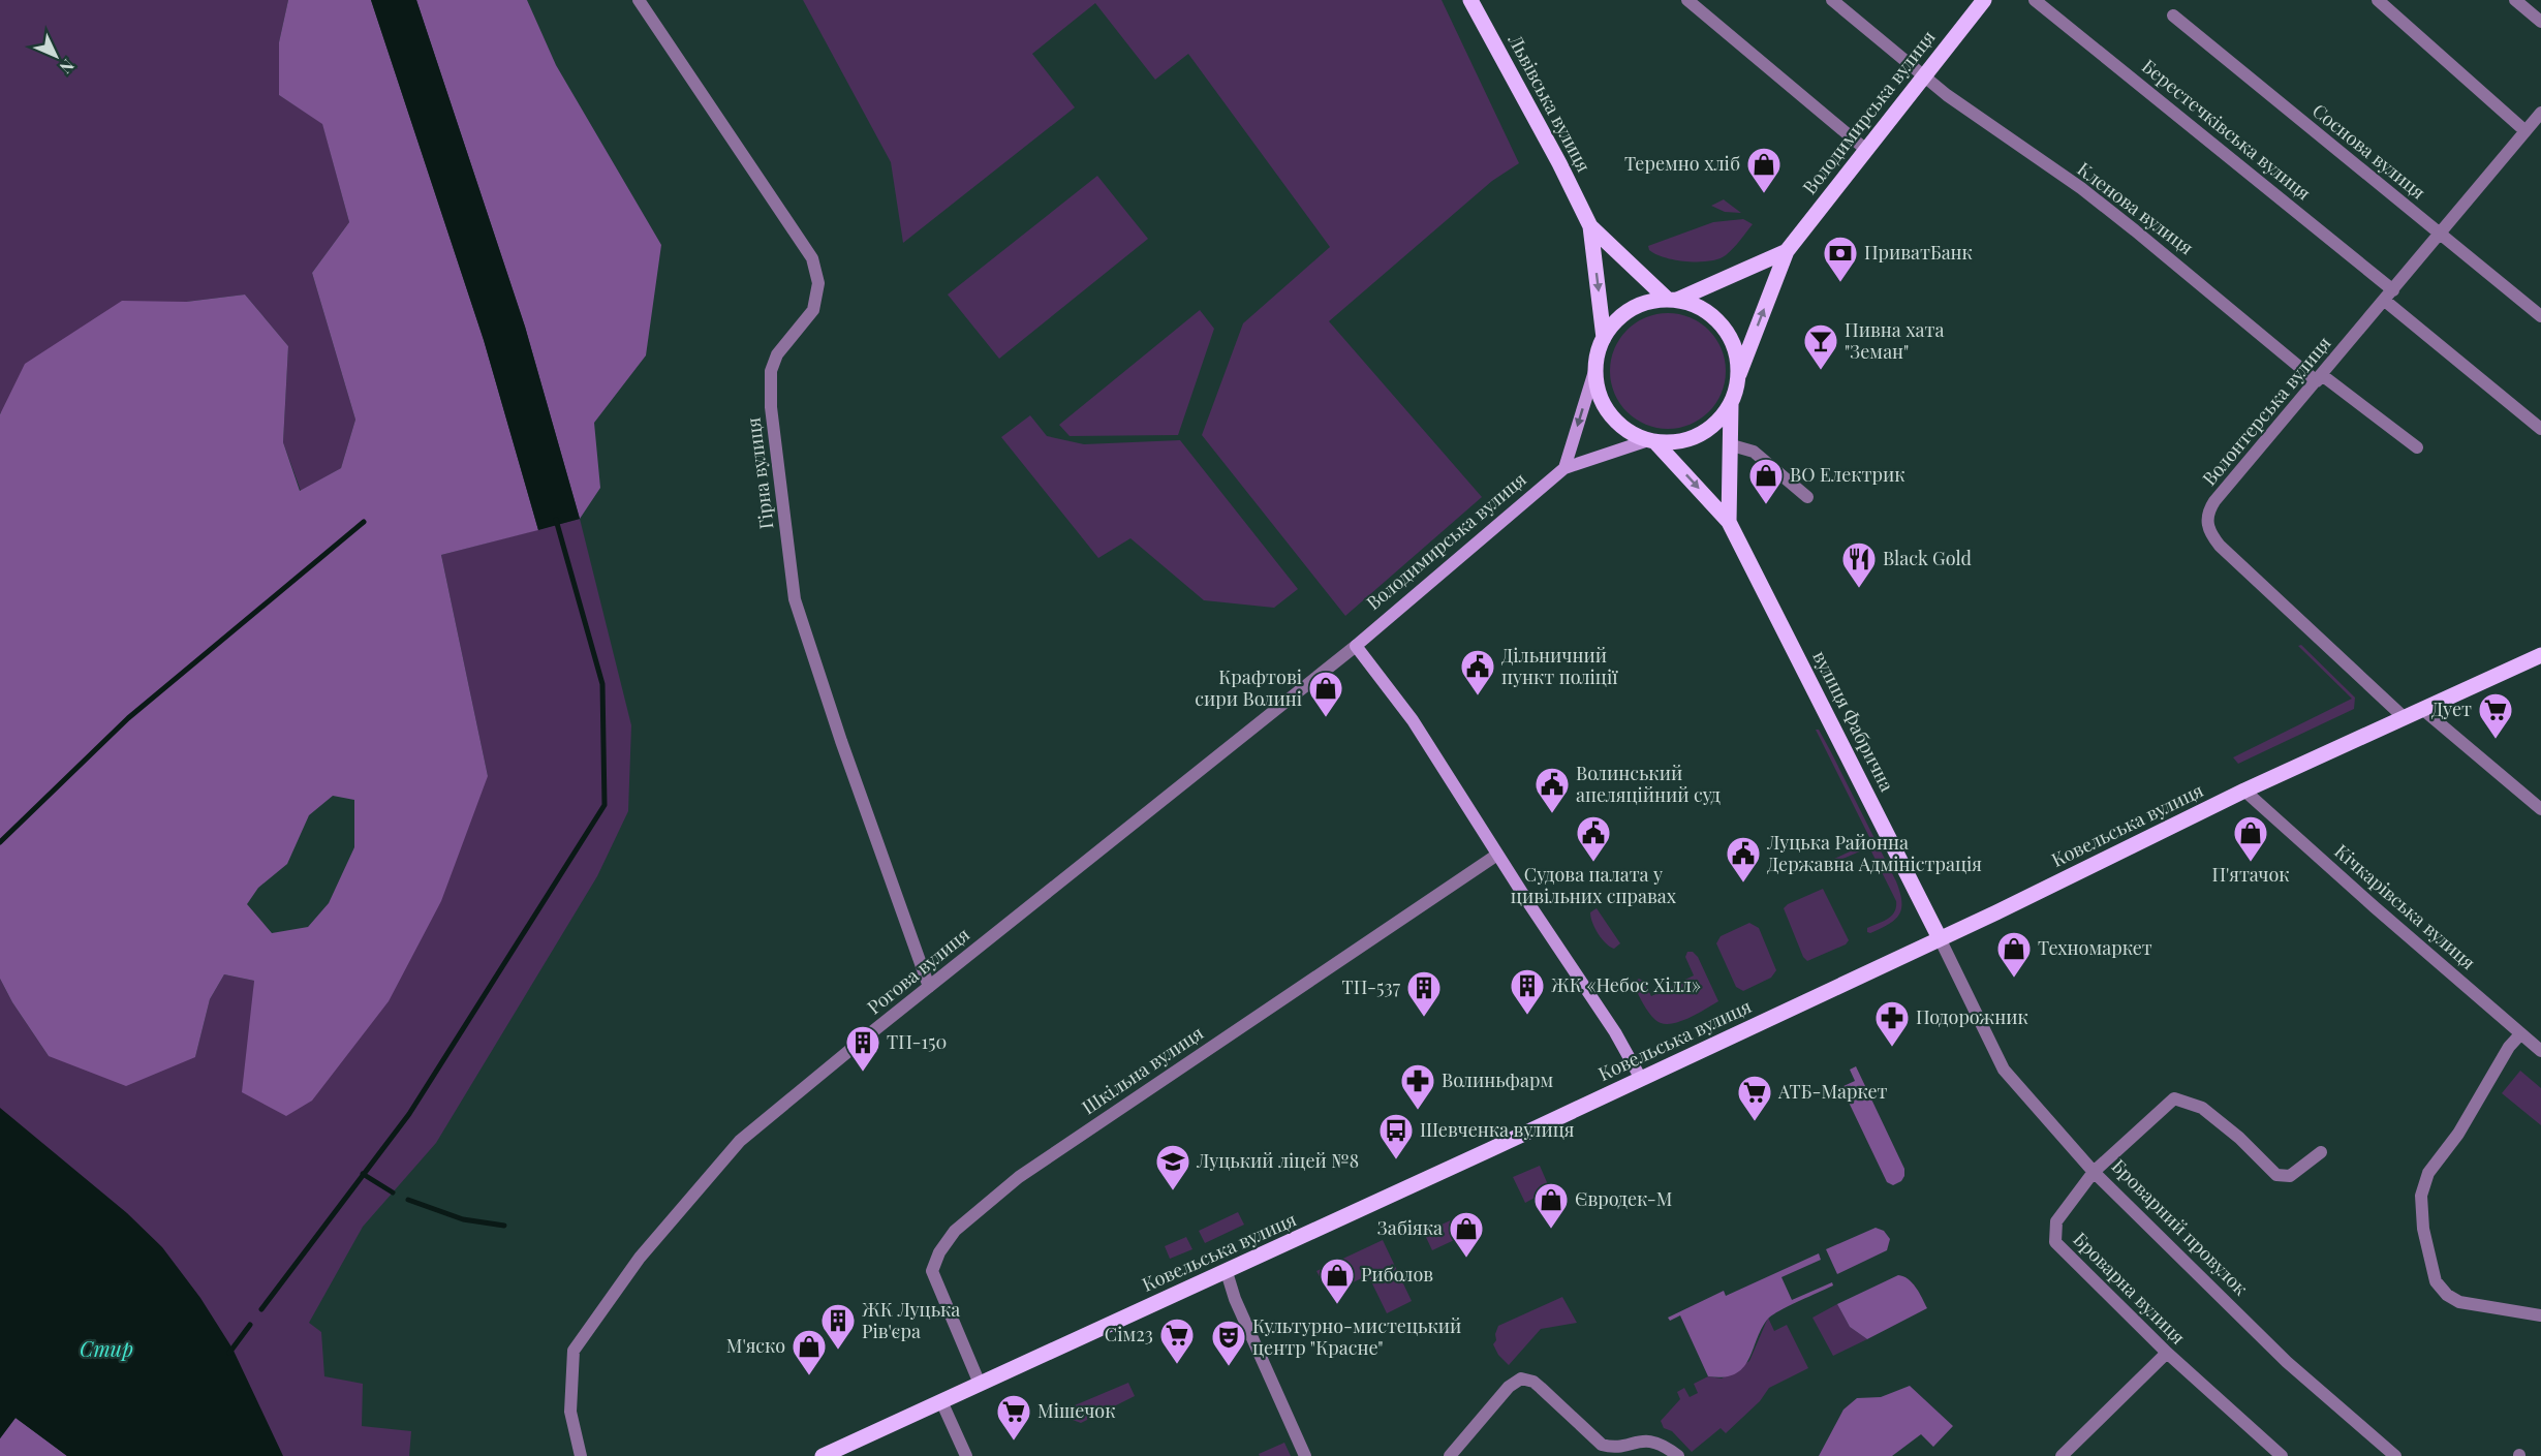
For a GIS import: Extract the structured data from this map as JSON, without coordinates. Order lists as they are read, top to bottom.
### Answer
{
  "streets": {
    "main road": [
      "Львівська вулиця",
      "Володимирська вулиця",
      "вулиця Фабрична",
      "Ковельська вулиця"
    ],
    "street": [
      "Берестечківська вулиця",
      "Соснова вулиця",
      "Кленова вулиця",
      "Волонтерська вулиця",
      "Гірна вулиця",
      "Кічкарівська вулиця",
      "Рогова вулиця",
      "Шкільна вулиця",
      "Броварний провулок",
      "Броварна вулиця"
    ]
  },
  "crossings": [
    ["Львівська вулиця", "Володимирська вулиця"],
    ["Львівська вулиця", "вулиця Фабрична"],
    ["Володимирська вулиця", "Кленова вулиця"],
    ["Володимирська вулиця", "вулиця Фабрична"],
    ["Володимирська вулиця", "Рогова вулиця"],
    ["Берестечківська вулиця", "Волонтерська вулиця"],
    ["Соснова вулиця", "Волонтерська вулиця"],
    ["Кленова вулиця", "Волонтерська вулиця"],
    ["Волонтерська вулиця", "Ковельська вулиця"],
    ["Гірна вулиця", "Рогова вулиця"],
    ["вулиця Фабрична", "Ковельська вулиця"],
    ["Ковельська вулиця", "Кічкарівська вулиця"],
    ["Ковельська вулиця", "Шкільна вулиця"],
    ["Броварний провулок", "Броварна вулиця"]
  ],
  "water": ["Стир"],
  "places": {
    "shop": [
      "Теремно хліб",
      "ВО Електрик",
      "Крафтові сири Волині",
      "П'ятачок",
      "Техномаркет",
      "Євродек-М",
      "Забіяка",
      "Риболов",
      "М'яско"
    ],
    "bank": ["ПриватБанк"],
    "bar": ["Пивна хата \"Земан\""],
    "restaurant": ["Black Gold"],
    "public building": [
      "Дільничний пункт поліції",
      "Волинський апеляційний суд",
      "Судова палата у цивільних справах",
      "Луцька Районна Державна Адміністрація"
    ],
    "supermarket": [
      "Дует",
      "АТБ-Маркет",
      "Сім23",
      "Мішечок"
    ],
    "building": [
      "ЖК «Небос Хілл»",
      "ТП-537",
      "ТП-150",
      "ЖК Луцька Рів'єра"
    ],
    "pharmacy": ["Подорожник", "Волиньфарм"],
    "bus stop": ["Шевченка вулиця"],
    "school or university": ["Луцький ліцей №8"],
    "theatre": ["Культурно-мистецький центр \"Красне\""]
  },
  "north": "bottom right"
}
